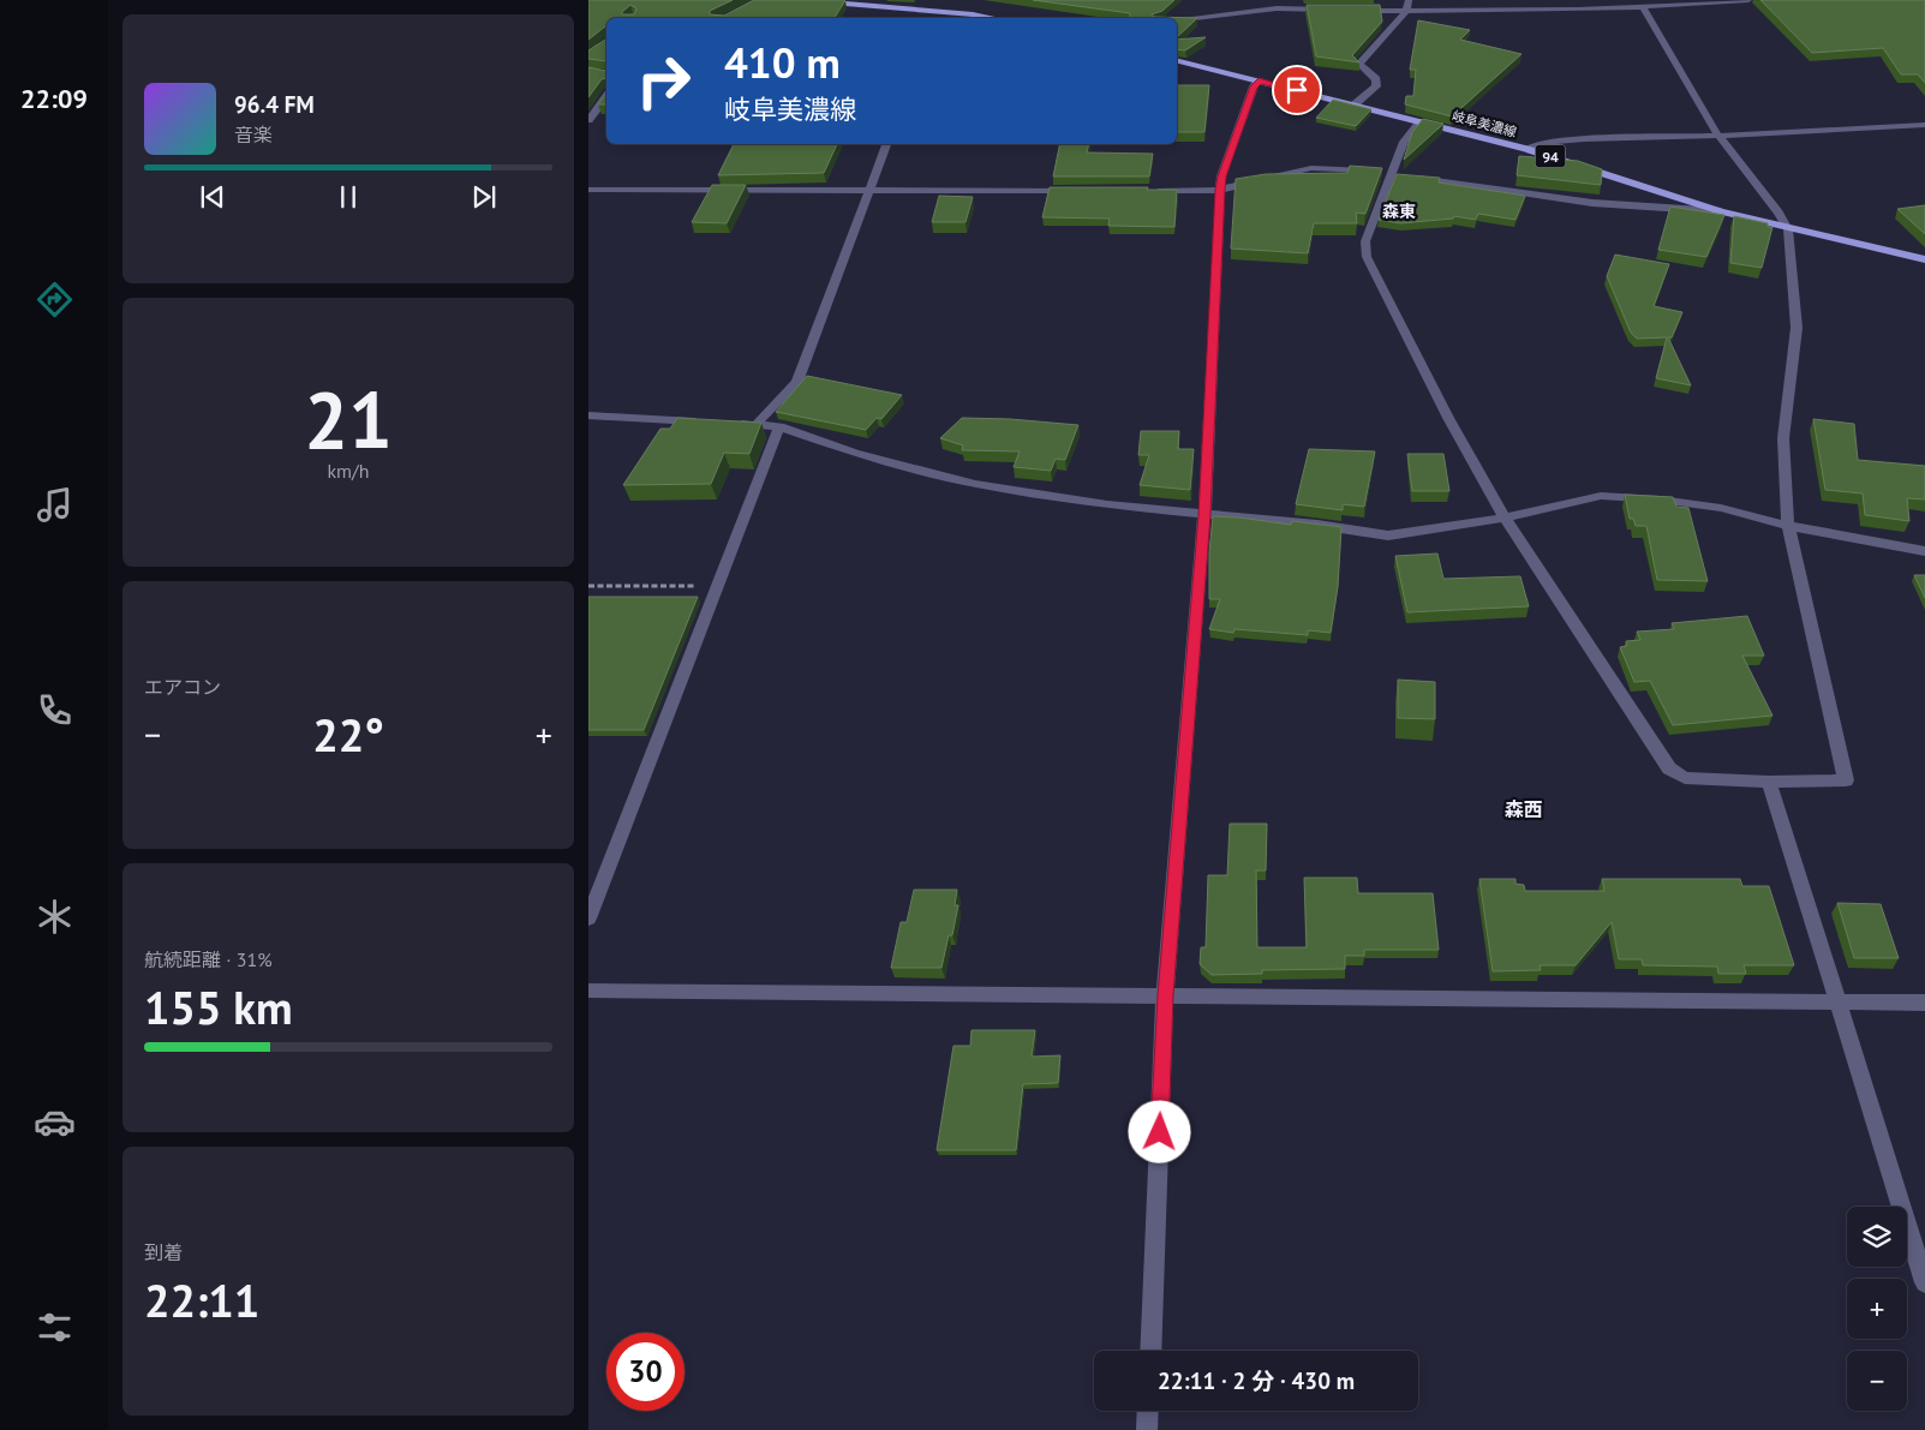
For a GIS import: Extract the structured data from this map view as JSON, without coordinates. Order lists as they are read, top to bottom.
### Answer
{
  "streets": {
    "main road": ["岐阜美濃線", "94"]
  },
  "districts": ["森東", "森西"],
  "page": {
    "tabs": "22:09",
    "turn": ["410 m", "岐阜美濃線"],
    "song": ["96.4 FM", "音楽"],
    "tile": [
      ["21", "km/h"],
      "エアコン",
      ["航続距離 · 31%", "155 km"],
      ["到着", "22:11"]
    ],
    "heat": ["−", "22°", "+"],
    "map_buttons": ["+", "−"],
    "limit": "30",
    "trip": "22:11 · 2 分 · 430 m"
  }
}
